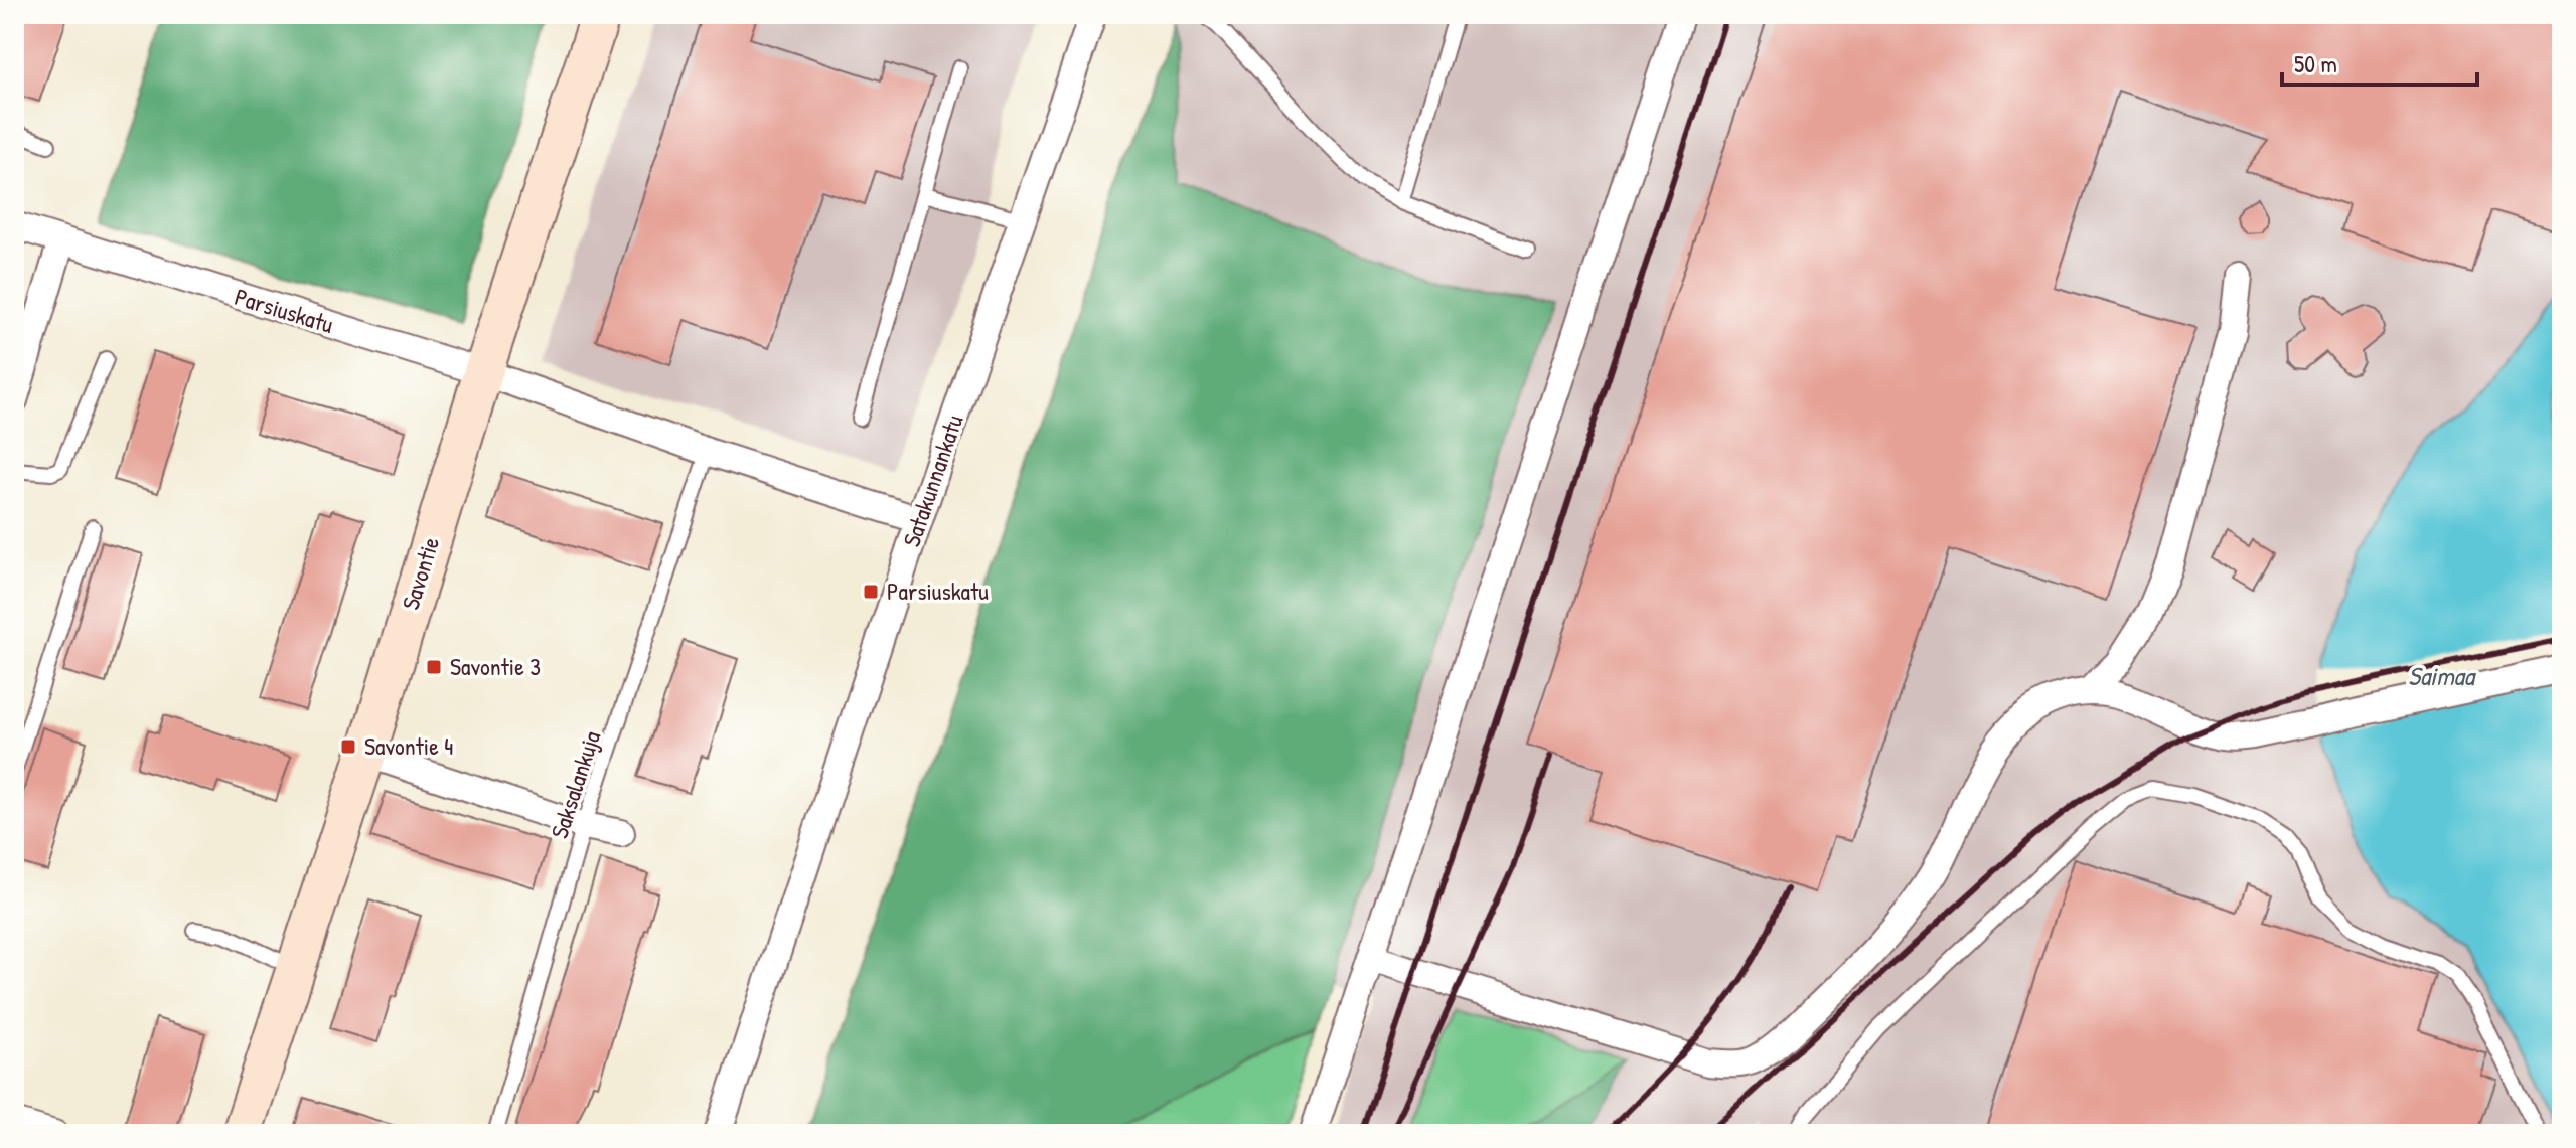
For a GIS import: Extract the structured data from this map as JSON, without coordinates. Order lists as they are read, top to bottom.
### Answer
{
  "streets": {
    "street": ["Parsiuskatu", "Satakunnankatu", "Savontie"],
    "lane": ["Saksalankuja"]
  },
  "crossings": [
    ["Parsiuskatu", "Satakunnankatu"],
    ["Parsiuskatu", "Savontie"],
    ["Parsiuskatu", "Saksalankuja"]
  ],
  "water": ["Saimaa"],
  "places": {
    "transit": ["Parsiuskatu", "Savontie 3", "Savontie 4"]
  },
  "scale_bar": "50 m"
}
